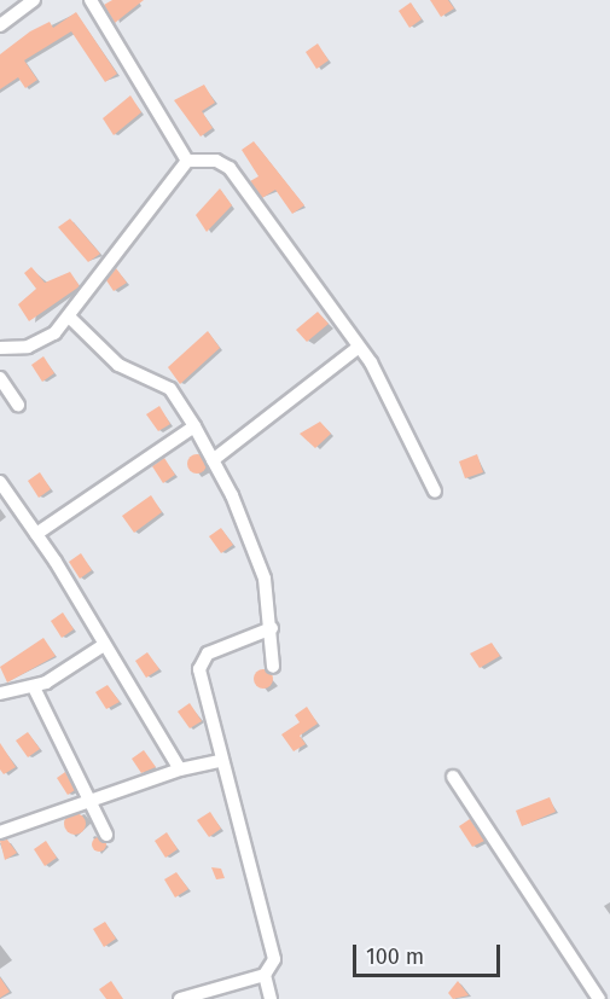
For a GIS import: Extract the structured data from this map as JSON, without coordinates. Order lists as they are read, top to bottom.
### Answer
{
  "scale_bar": "100 m"
}
